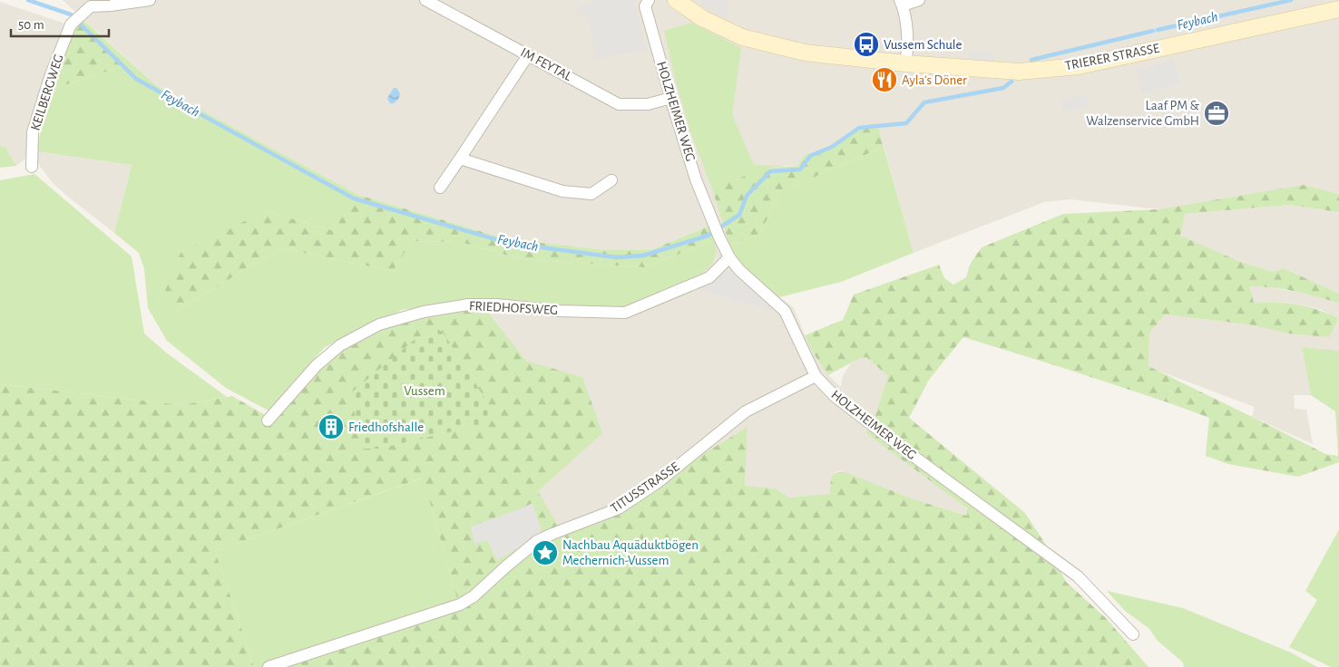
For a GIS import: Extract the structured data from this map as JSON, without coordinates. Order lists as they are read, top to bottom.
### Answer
{
  "streets": {
    "main road": ["TRIERER STRASSE"],
    "street": [
      "IM FEYTAL",
      "KEILBERGWEG",
      "HOLZHEIMER WEG",
      "FRIEDHOFSWEG",
      "TITUSSTRASSE"
    ]
  },
  "crossings": [
    ["IM FEYTAL", "HOLZHEIMER WEG"],
    ["HOLZHEIMER WEG", "FRIEDHOFSWEG"],
    ["HOLZHEIMER WEG", "TITUSSTRASSE"]
  ],
  "water": ["Feybach"],
  "parks": ["Vussem"],
  "places": {
    "bus stop": ["Vussem Schule"],
    "restaurant": ["Ayla's Döner"],
    "office": ["Laaf PM & Walzenservice GmbH"],
    "building": ["Friedhofshalle"],
    "place": ["Nachbau Aquäduktbögen Mechernich-Vussem"]
  },
  "scale_bar": "50 m"
}
